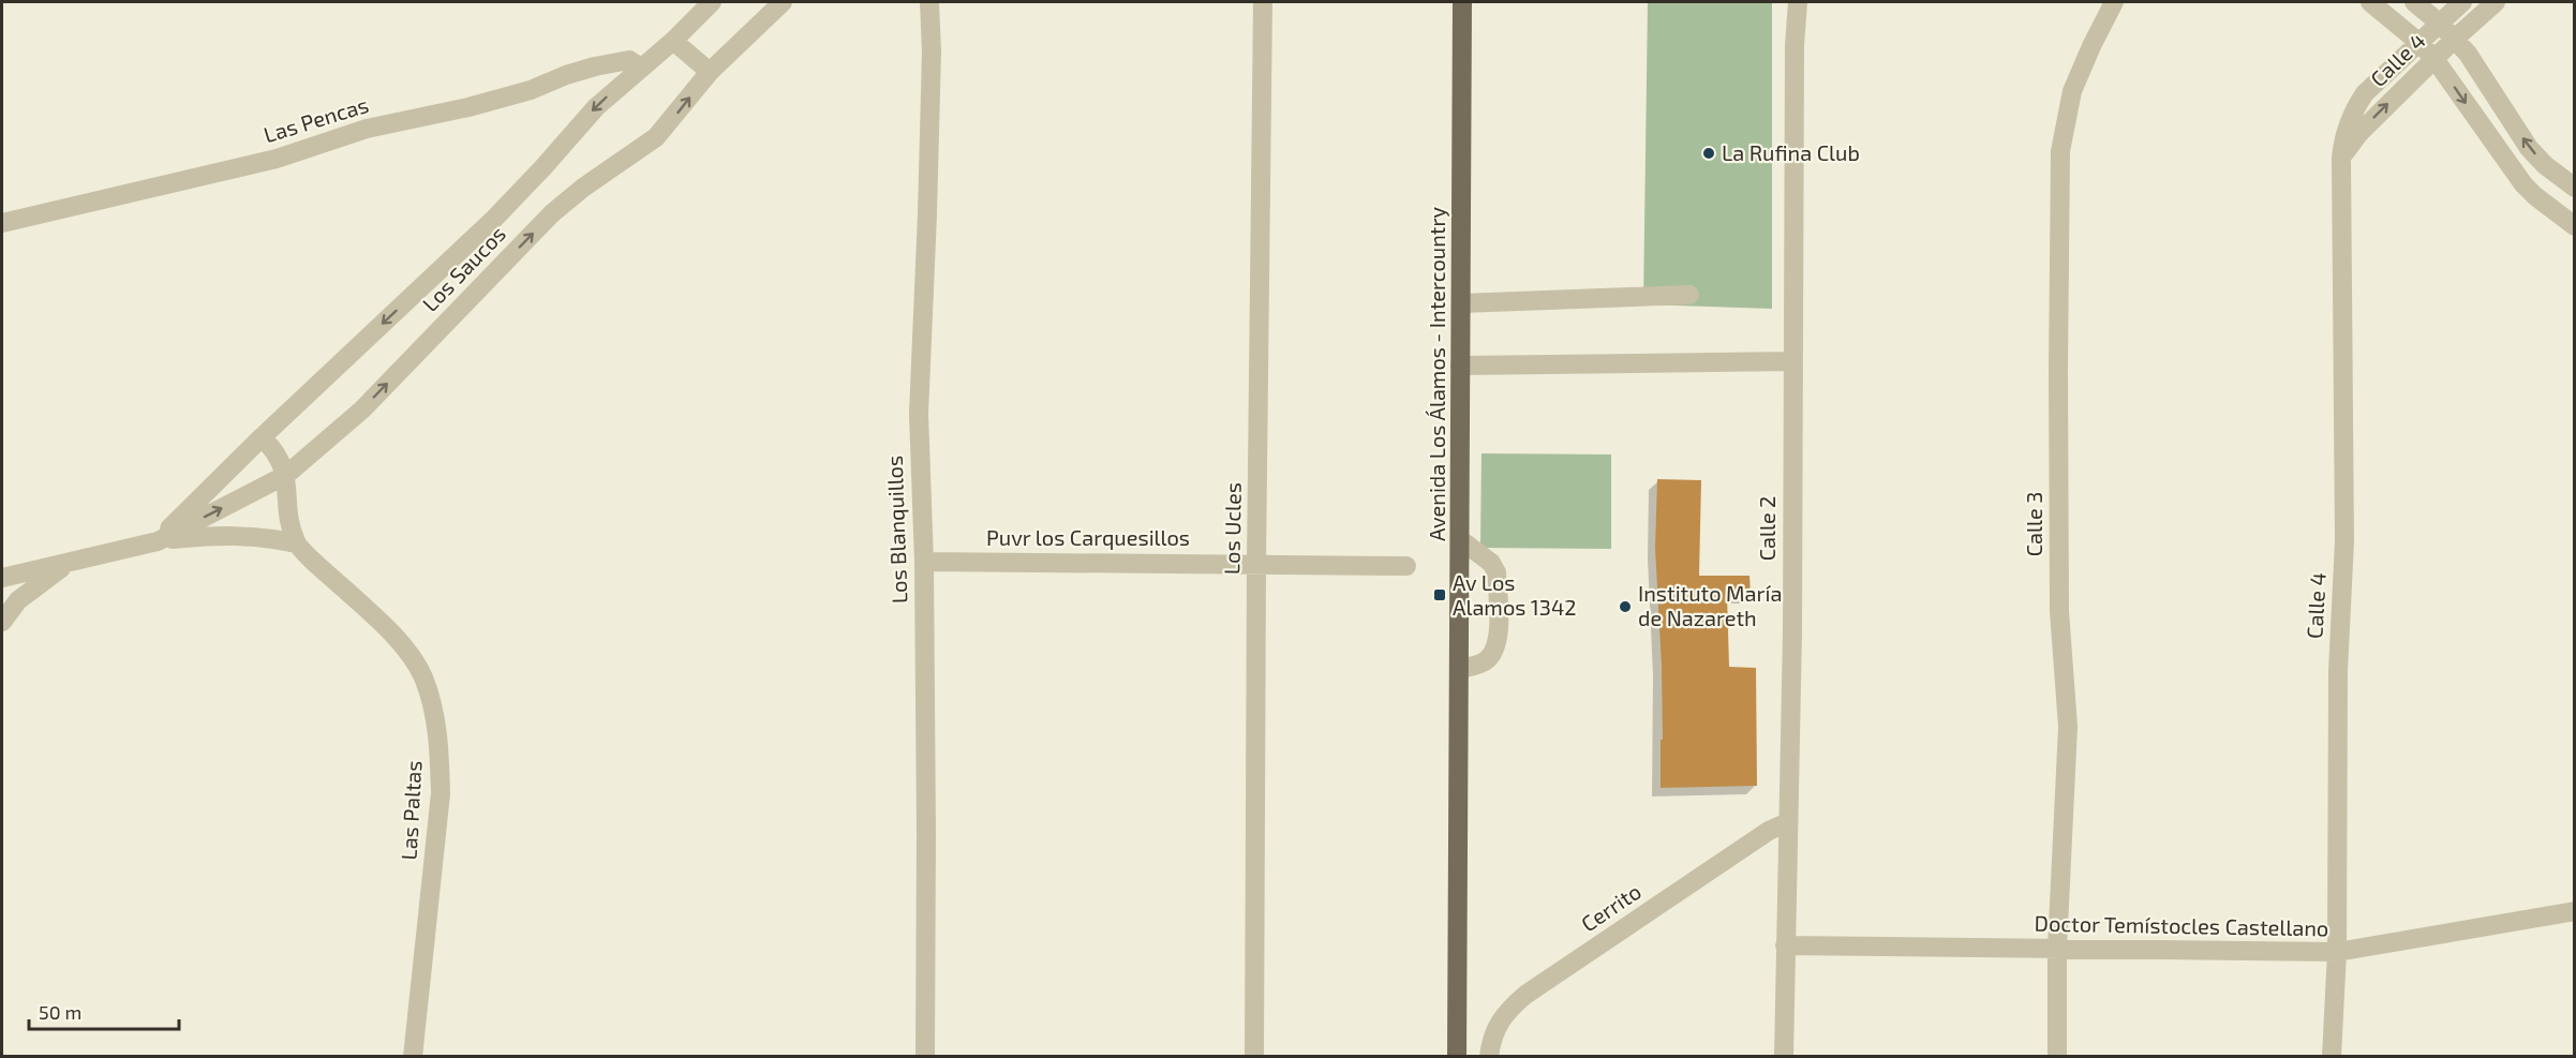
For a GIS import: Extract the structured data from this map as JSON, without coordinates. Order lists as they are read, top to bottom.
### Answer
{
  "streets": {
    "main road": ["Avenida Los Álamos - Intercountry"],
    "street": [
      "Calle 4",
      "Las Pencas",
      "Los Saucos",
      "Calle 3",
      "Los Ucles",
      "Calle 2",
      "Los Blanquillos",
      "Puvr los Carquesillos",
      "Las Paltas",
      "Cerrito",
      "Doctor Temístocles Castellano"
    ]
  },
  "crossings": [
    ["Calle 4", "Doctor Temístocles Castellano"],
    ["Las Pencas", "Los Saucos"],
    ["Los Saucos", "Las Paltas"],
    ["Calle 3", "Doctor Temístocles Castellano"],
    ["Los Ucles", "Puvr los Carquesillos"],
    ["Calle 2", "Cerrito"],
    ["Calle 2", "Doctor Temístocles Castellano"],
    ["Los Blanquillos", "Puvr los Carquesillos"]
  ],
  "places": {
    "other": ["La Rufina Club", "Instituto María de Nazareth"],
    "transit": ["Av Los Alamos 1342"]
  },
  "scale_bar": "50 m"
}
